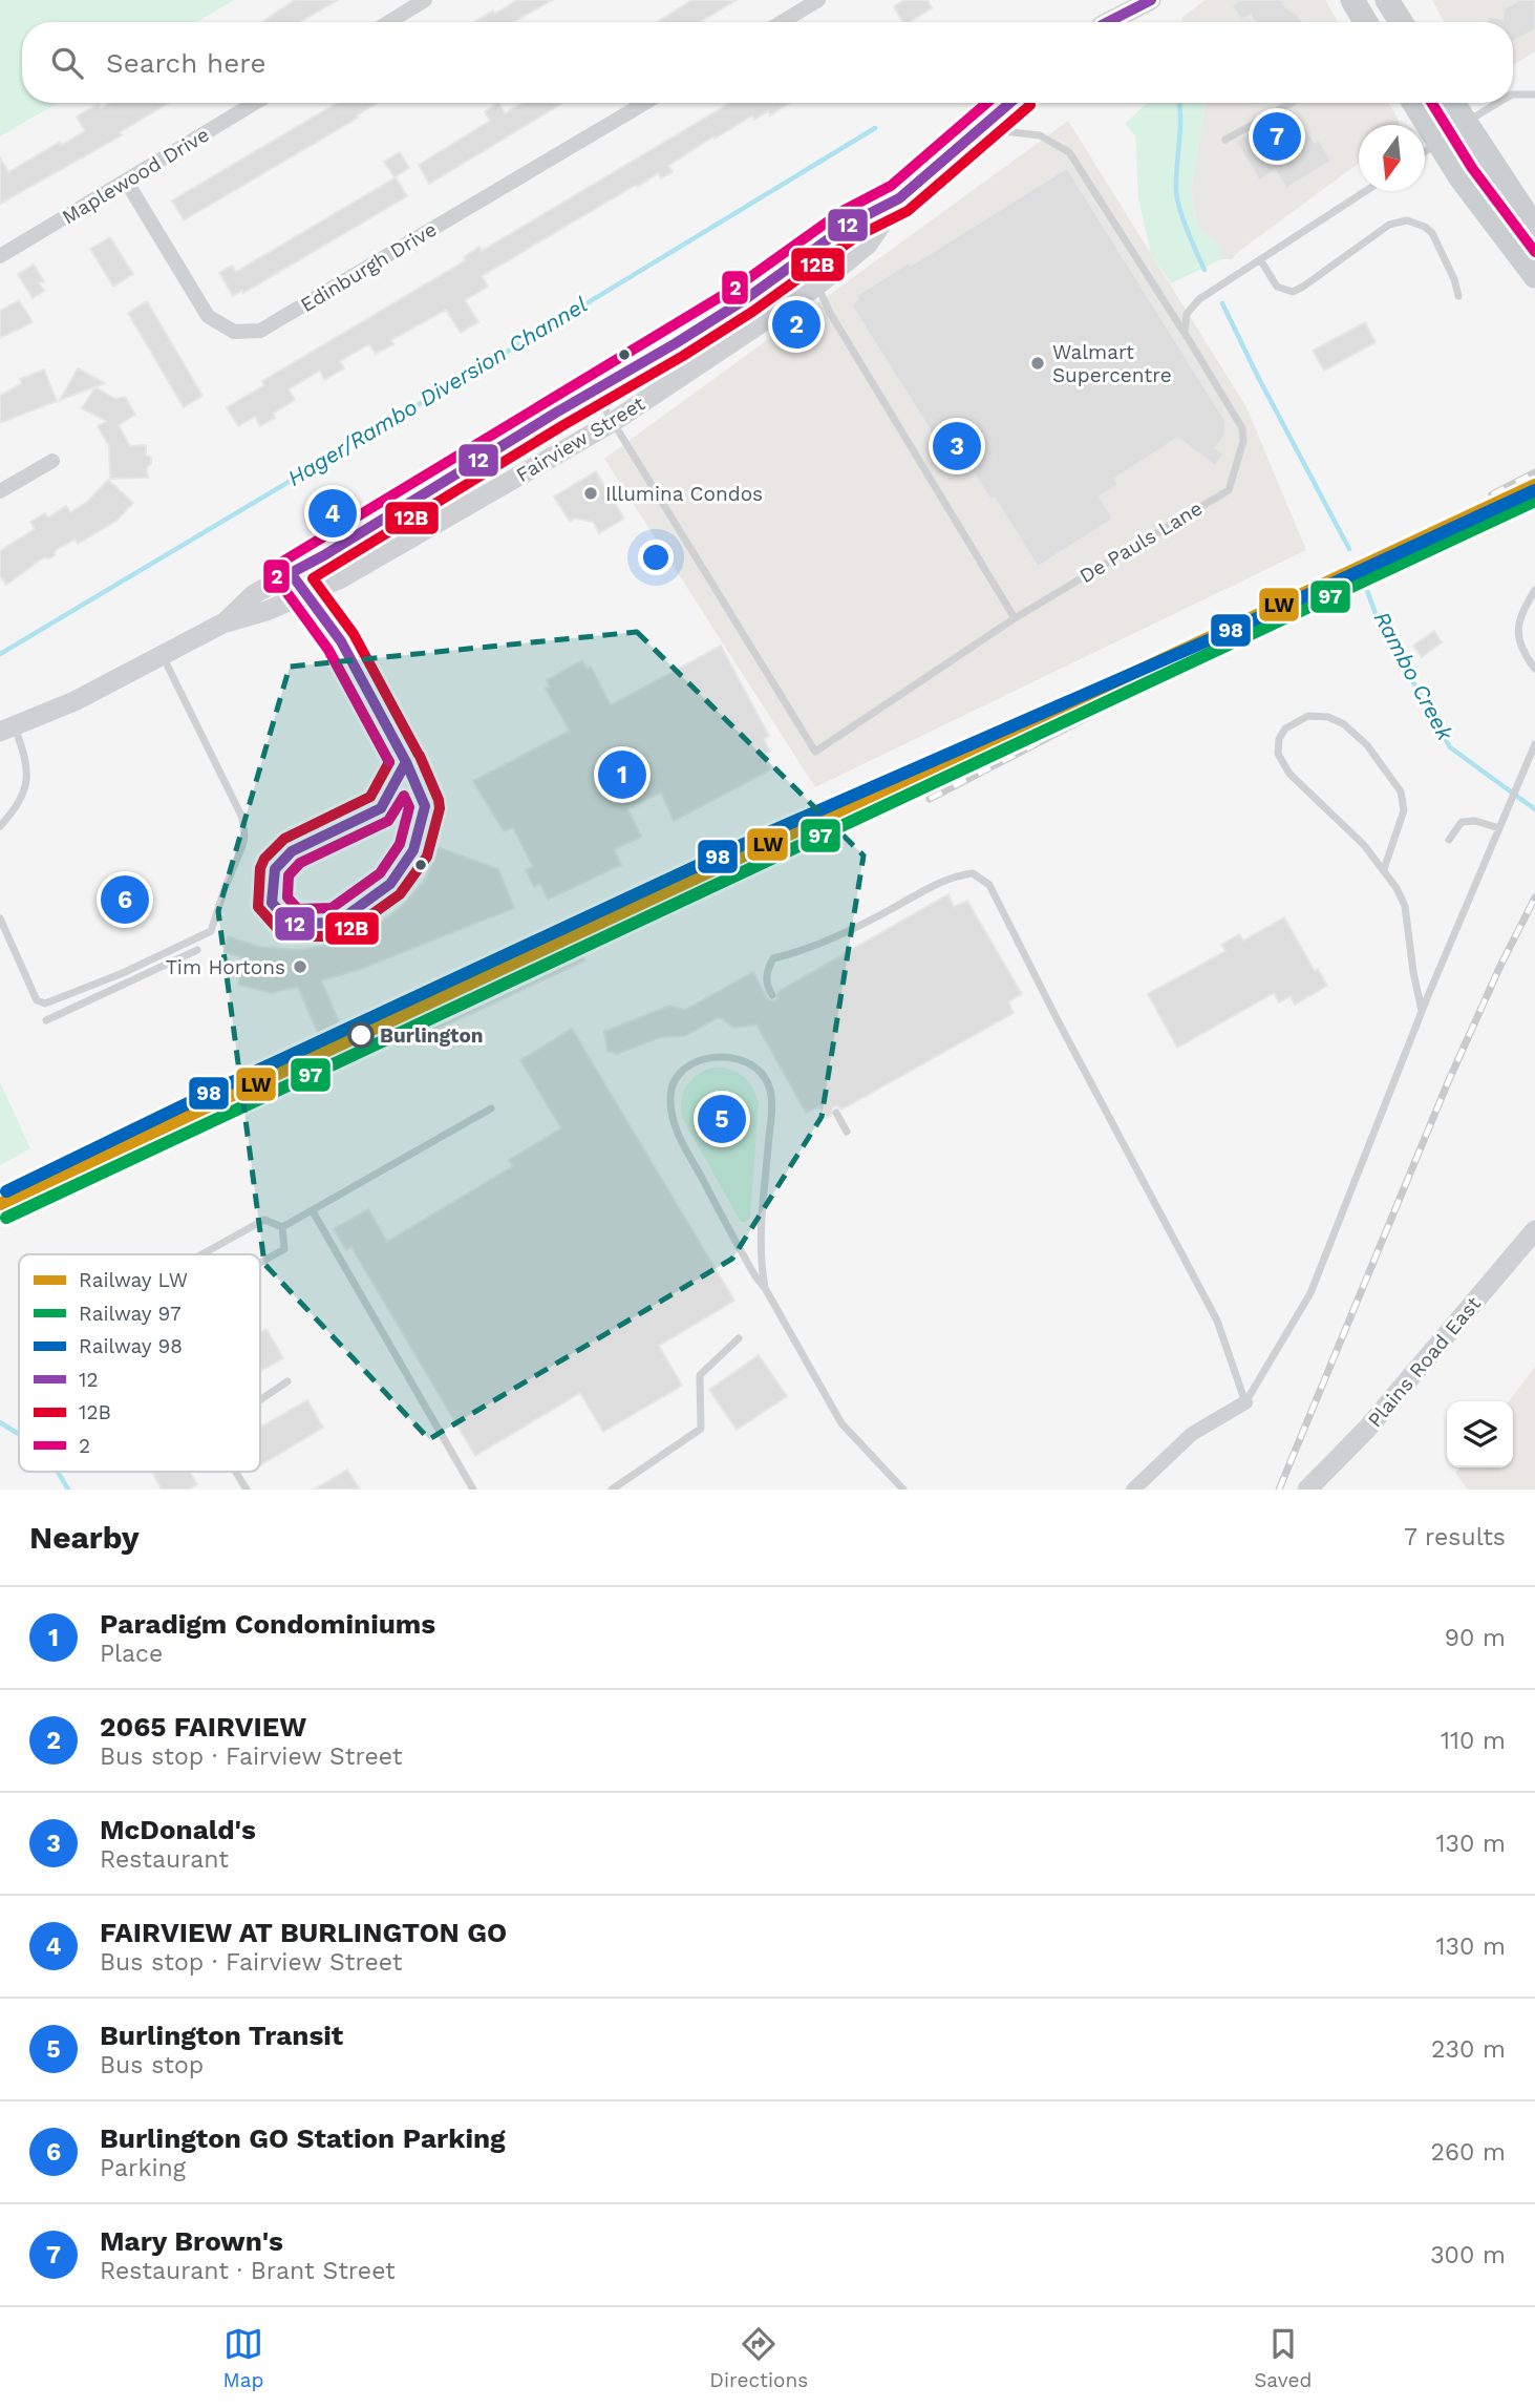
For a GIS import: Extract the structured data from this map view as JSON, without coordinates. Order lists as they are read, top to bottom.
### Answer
{
  "streets": {
    "main road": ["Fairview Street", "Plains Road East"],
    "street": ["Maplewood Drive", "Edinburgh Drive"],
    "lane": ["De Pauls Lane"]
  },
  "crossings": [
    ["Maplewood Drive", "Edinburgh Drive"],
    ["Fairview Street", "De Pauls Lane"]
  ],
  "water": ["Hager/Rambo Diversion Channel", "Rambo Creek"],
  "places": [
    "Walmart Supercentre",
    "Illumina Condos",
    "Tim Hortons",
    "Burlington"
  ],
  "lines": [
    "transit line 12",
    "transit line 2",
    "transit line 12B",
    "rail line LW",
    "rail line 98",
    "rail line 97"
  ],
  "legend": [
    "Railway LW",
    "Railway 97",
    "Railway 98",
    "12",
    "12B",
    "2"
  ],
  "north": "bottom",
  "page": {
    "search": "Search here",
    "pins": [
      "7",
      "2",
      "3",
      "4",
      "1",
      "6",
      "5"
    ],
    "heading": ["Nearby", "7 results"],
    "list": [
      {
        "mark": "1",
        "name": "Paradigm Condominiums",
        "note": "Place",
        "value": "90 m"
      },
      {
        "mark": "2",
        "name": "2065 FAIRVIEW",
        "note": "Bus stop · Fairview Street",
        "value": "110 m"
      },
      {
        "mark": "3",
        "name": "McDonald's",
        "note": "Restaurant",
        "value": "130 m"
      },
      {
        "mark": "4",
        "name": "FAIRVIEW AT BURLINGTON GO",
        "note": "Bus stop · Fairview Street",
        "value": "130 m"
      },
      {
        "mark": "5",
        "name": "Burlington Transit",
        "note": "Bus stop",
        "value": "230 m"
      },
      {
        "mark": "6",
        "name": "Burlington GO Station Parking",
        "note": "Parking",
        "value": "260 m"
      },
      {
        "mark": "7",
        "name": "Mary Brown's",
        "note": "Restaurant · Brant Street",
        "value": "300 m"
      }
    ],
    "nav": ["Map", "Directions", "Saved"]
  }
}
